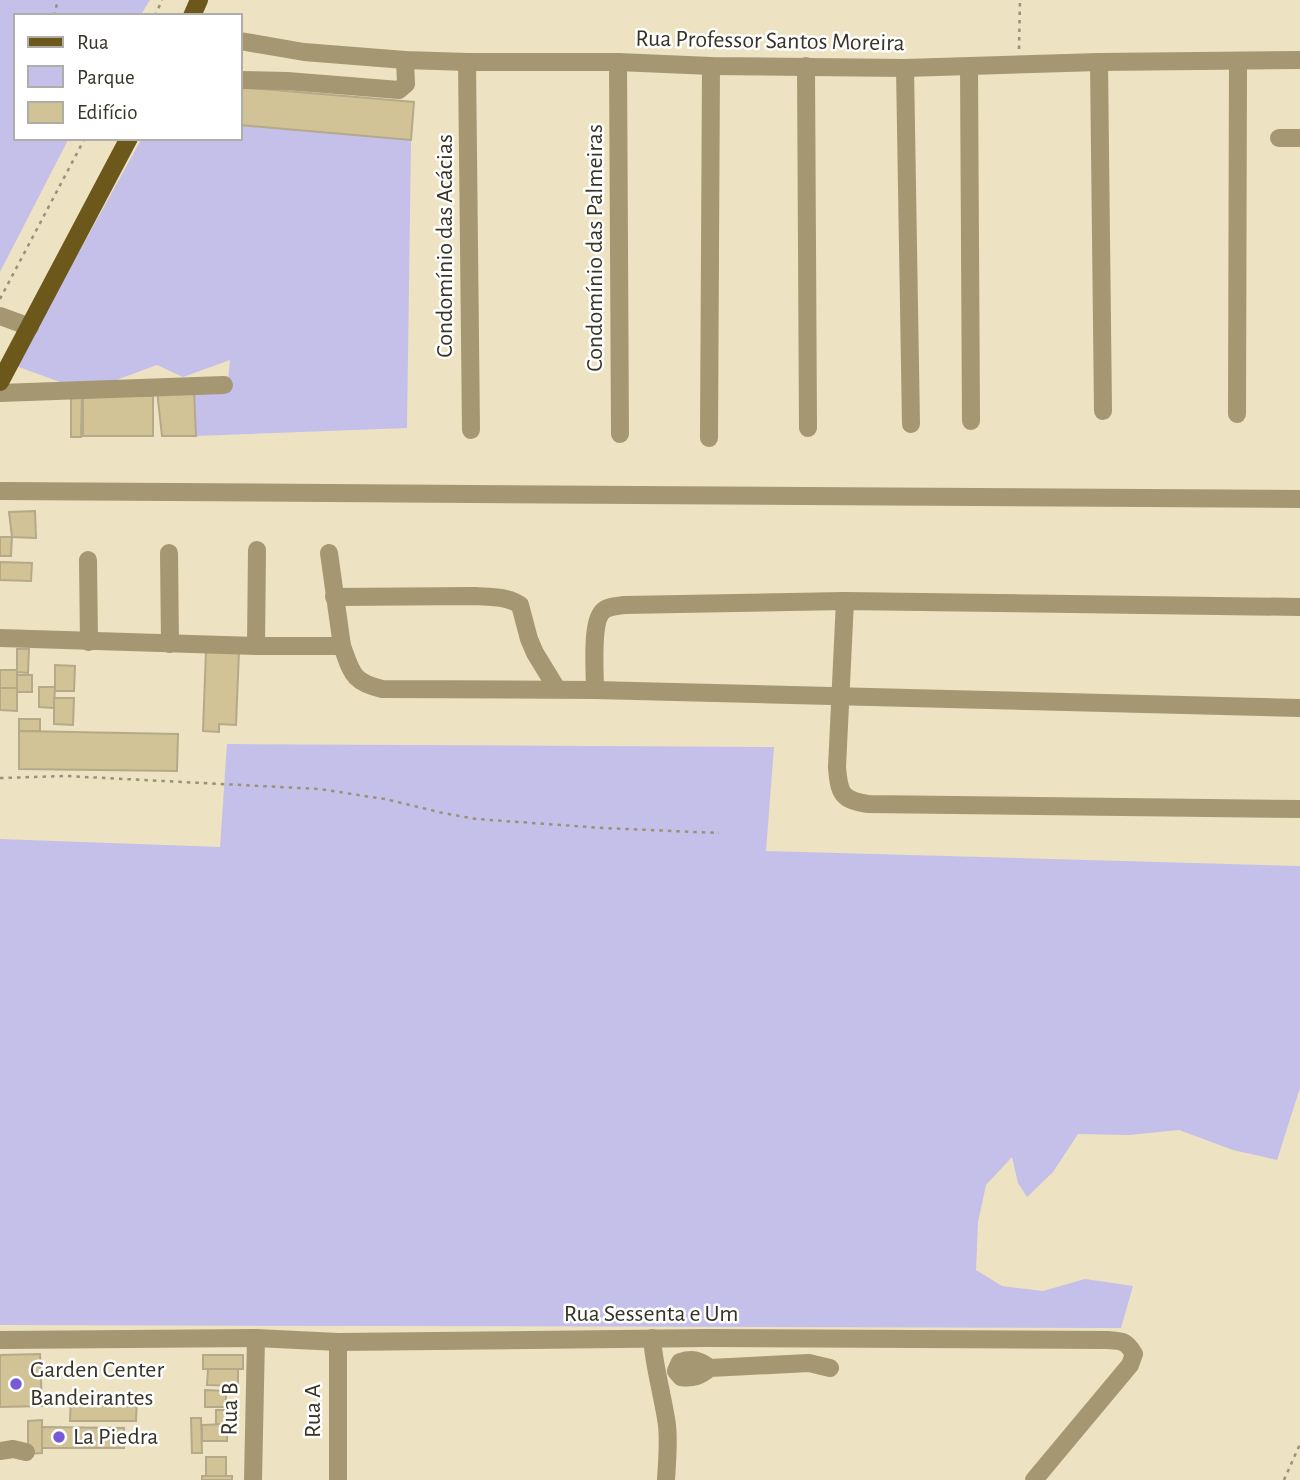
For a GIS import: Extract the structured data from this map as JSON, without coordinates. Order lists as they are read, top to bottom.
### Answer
{
  "streets": {
    "street": [
      "Rua Professor Santos Moreira",
      "Condomínio das Acácias",
      "Condomínio das Palmeiras",
      "Rua Sessenta e Um",
      "Rua B",
      "Rua A"
    ]
  },
  "crossings": [
    ["Rua Professor Santos Moreira", "Condomínio das Acácias"],
    ["Rua Professor Santos Moreira", "Condomínio das Palmeiras"],
    ["Rua Sessenta e Um", "Rua B"],
    ["Rua Sessenta e Um", "Rua A"]
  ],
  "places": ["Garden Center Bandeirantes", "La Piedra"],
  "legend": ["Rua", "Parque", "Edifício"]
}
